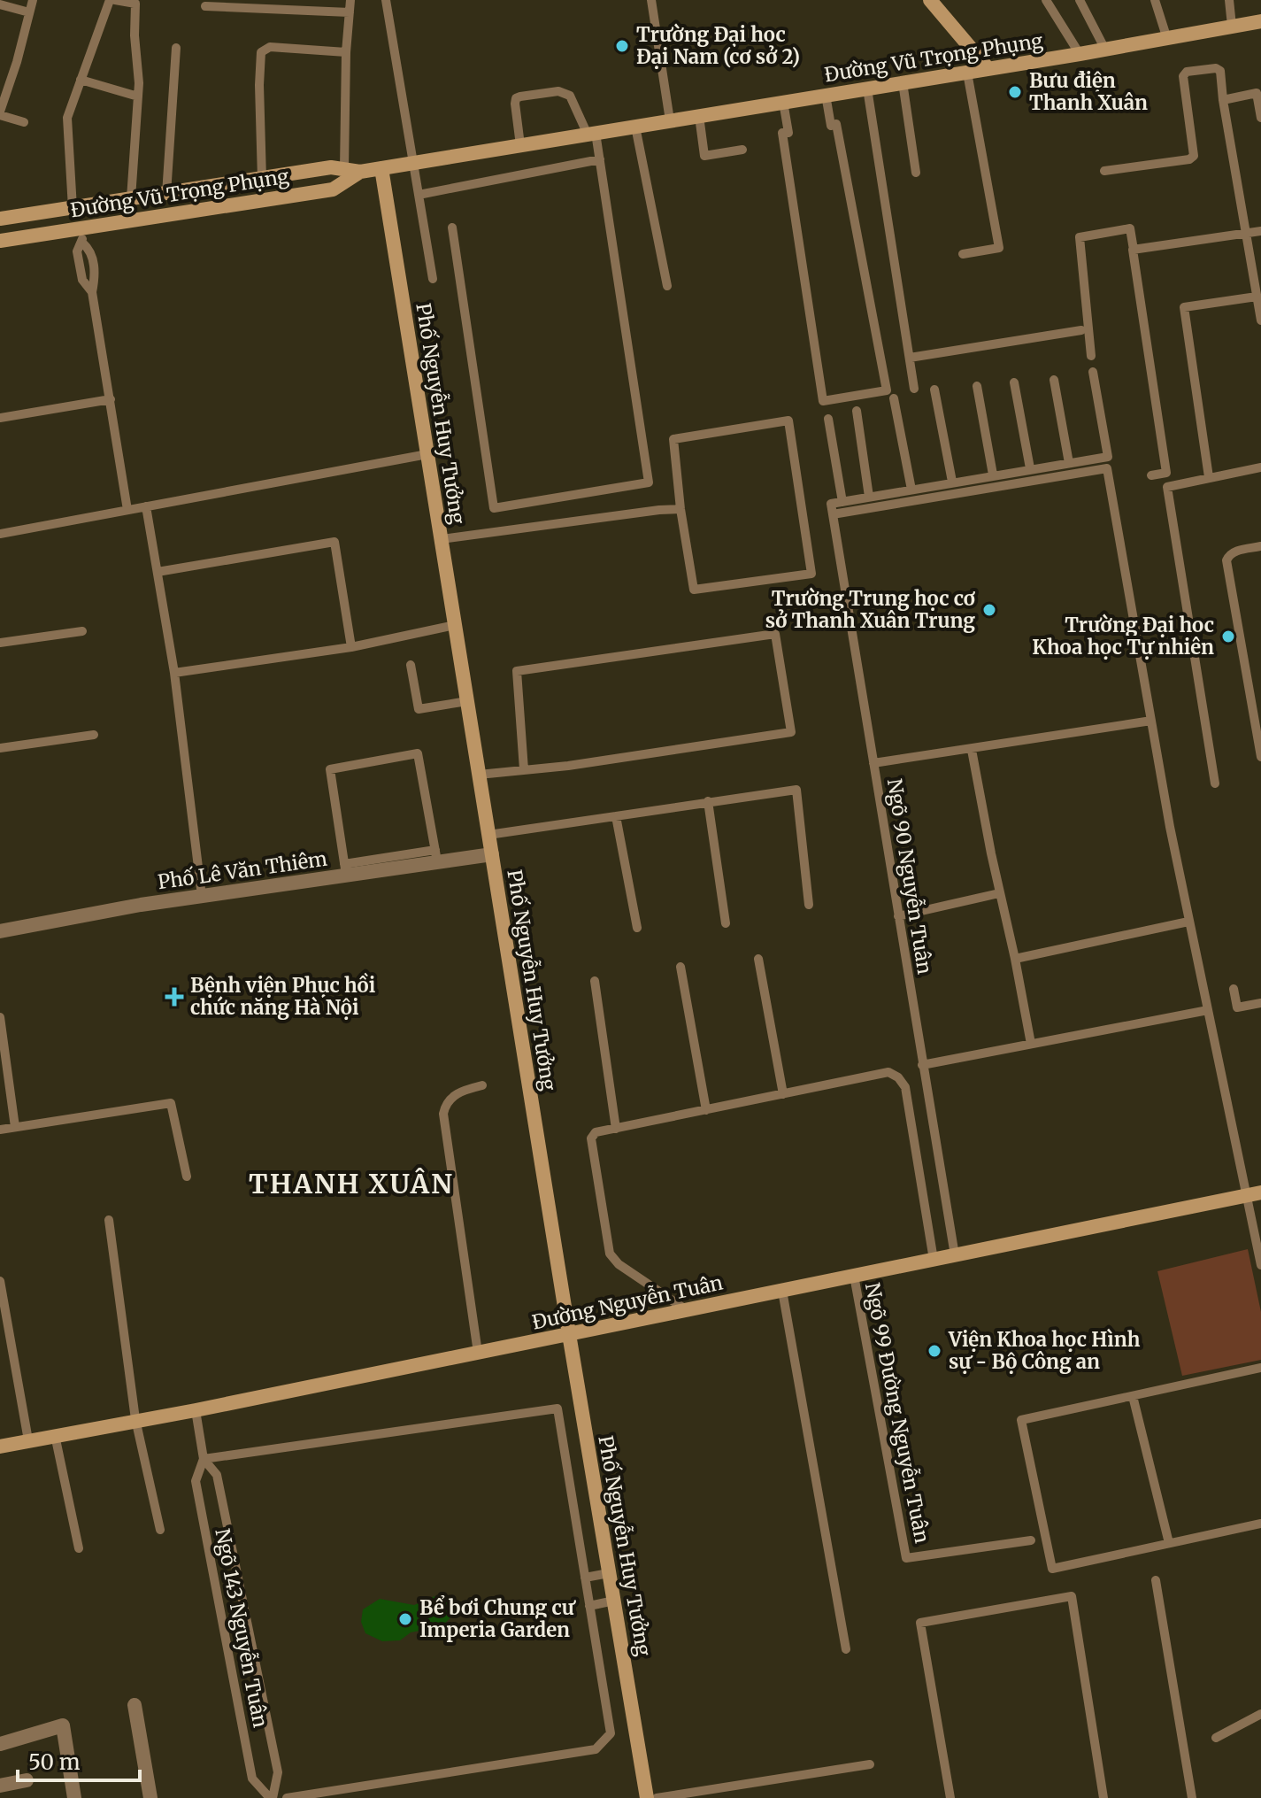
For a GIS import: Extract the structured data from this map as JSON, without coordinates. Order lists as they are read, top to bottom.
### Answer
{
  "streets": {
    "street": [
      "Đường Vũ Trọng Phụng",
      "Phố Nguyễn Huy Tưởng",
      "Phố Lê Văn Thiêm",
      "Đường Nguyễn Tuân"
    ],
    "lane": ["Ngõ 90 Nguyễn Tuân", "Ngõ 99 Đường Nguyễn Tuân", "Ngõ 143 Nguyễn Tuân"]
  },
  "crossings": [
    ["Đường Vũ Trọng Phụng", "Phố Nguyễn Huy Tưởng"],
    ["Phố Nguyễn Huy Tưởng", "Phố Lê Văn Thiêm"],
    ["Phố Nguyễn Huy Tưởng", "Đường Nguyễn Tuân"],
    ["Ngõ 90 Nguyễn Tuân", "Đường Nguyễn Tuân"],
    ["Đường Nguyễn Tuân", "Ngõ 99 Đường Nguyễn Tuân"],
    ["Đường Nguyễn Tuân", "Ngõ 143 Nguyễn Tuân"]
  ],
  "districts": ["THANH XUÂN"],
  "places": {
    "other": [
      "Trường Đại học Đại Nam (cơ sở 2)",
      "Bưu điện Thanh Xuân",
      "Trường Trung học cơ sở Thanh Xuân Trung",
      "Trường Đại học Khoa học Tự nhiên",
      "Viện Khoa học Hình sự - Bộ Công an",
      "Bể bơi Chung cư Imperia Garden"
    ],
    "health": ["Bệnh viện Phục hồi chức năng Hà Nội"]
  },
  "scale_bar": "50 m"
}
